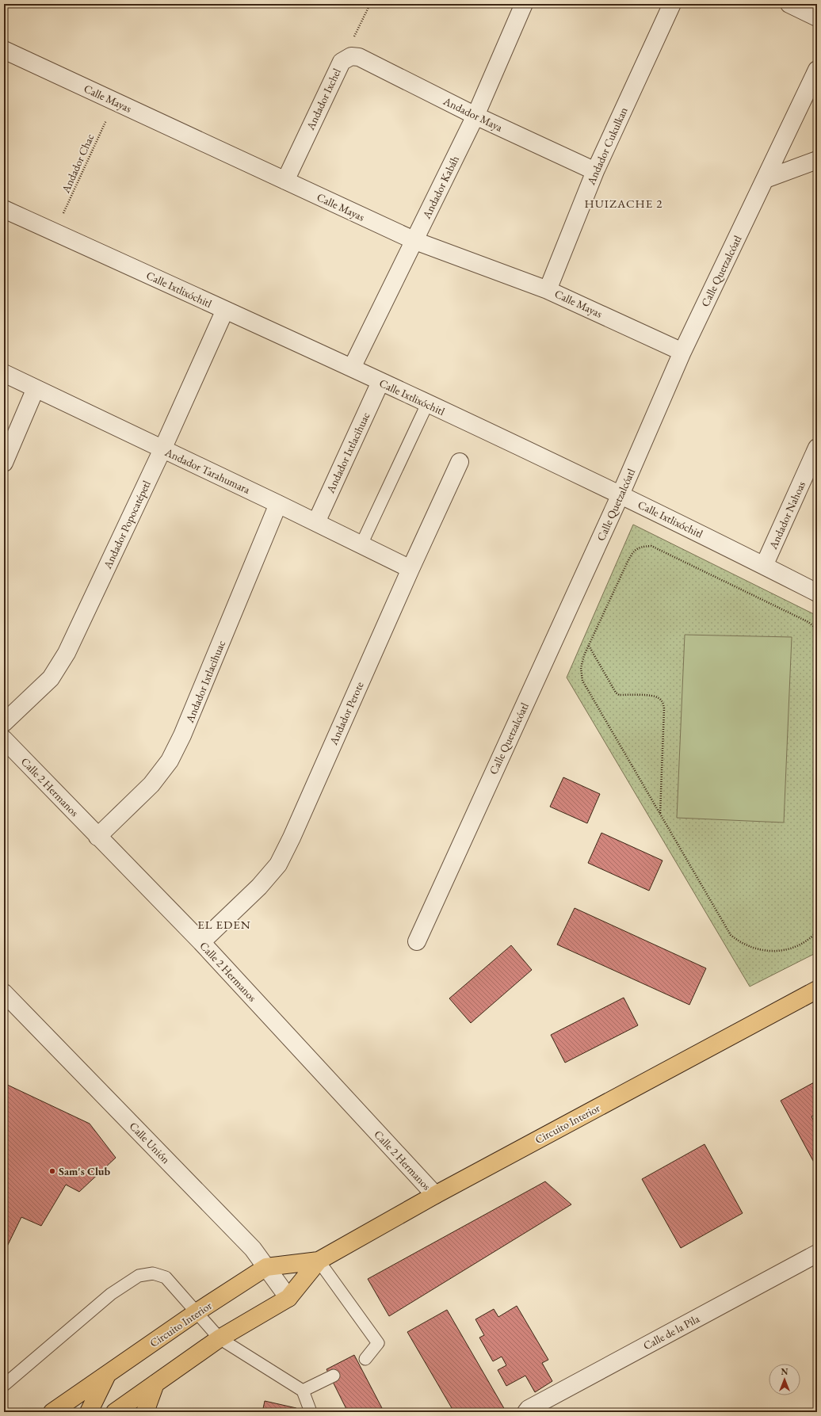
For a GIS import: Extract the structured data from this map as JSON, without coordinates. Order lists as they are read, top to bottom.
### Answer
{
  "streets": {
    "main road": ["Circuito Interior"],
    "street": [
      "Calle Mayas",
      "Andador Ixchel",
      "Andador Maya",
      "Andador Cukulkan",
      "Andador Kabáh",
      "Calle Quetzalcóatl",
      "Calle Ixtlixóchitl",
      "Andador Ixtlacihuac",
      "Andador Tarahumara",
      "Andador Nahoas",
      "Andador Popocatépetl",
      "Andador Perote",
      "Calle 2 Hermanos",
      "Calle Unión",
      "Calle de la Pila"
    ],
    "path": ["Andador Chac"]
  },
  "crossings": [
    ["Calle Mayas", "Andador Ixchel"],
    ["Calle Mayas", "Andador Cukulkan"],
    ["Calle Mayas", "Andador Chac"],
    ["Calle Mayas", "Andador Kabáh"],
    ["Calle Mayas", "Calle Quetzalcóatl"],
    ["Andador Ixchel", "Andador Maya"],
    ["Andador Maya", "Andador Cukulkan"],
    ["Andador Maya", "Andador Kabáh"],
    ["Andador Chac", "Calle Ixtlixóchitl"],
    ["Andador Kabáh", "Calle Ixtlixóchitl"],
    ["Calle Quetzalcóatl", "Calle Ixtlixóchitl"],
    ["Calle Ixtlixóchitl", "Andador Ixtlacihuac"],
    ["Calle Ixtlixóchitl", "Andador Nahoas"],
    ["Calle Ixtlixóchitl", "Andador Popocatépetl"],
    ["Andador Ixtlacihuac", "Andador Tarahumara"],
    ["Andador Ixtlacihuac", "Calle 2 Hermanos"],
    ["Andador Tarahumara", "Andador Popocatépetl"],
    ["Andador Tarahumara", "Andador Perote"],
    ["Andador Perote", "Calle 2 Hermanos"],
    ["Calle 2 Hermanos", "Circuito Interior"],
    ["Circuito Interior", "Calle Unión"]
  ],
  "districts": ["HUIZACHE 2", "EL EDEN"],
  "places": ["Sam's Club"],
  "north": "top"
}
